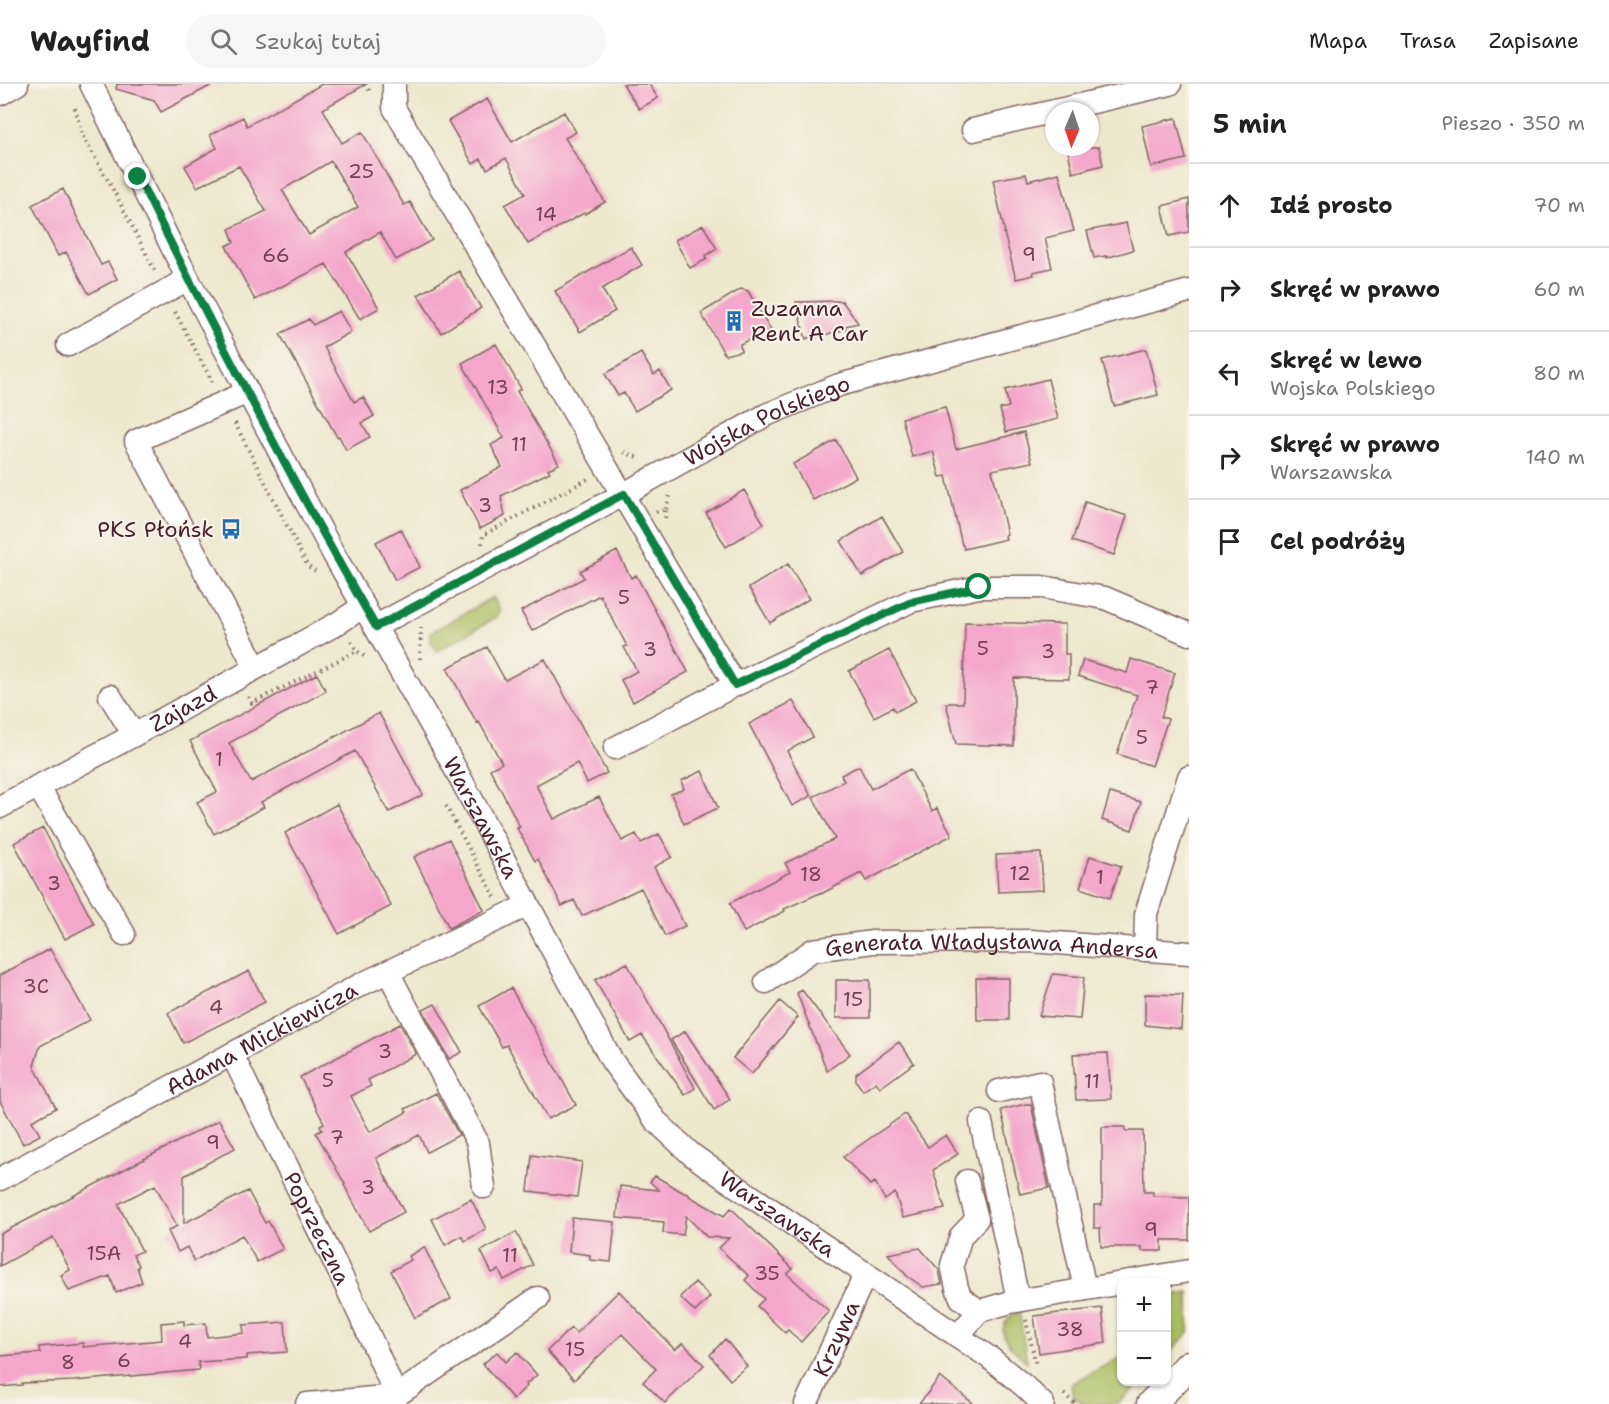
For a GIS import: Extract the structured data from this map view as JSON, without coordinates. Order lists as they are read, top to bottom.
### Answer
{
  "streets": {
    "street": [
      "Wojska Polskiego",
      "Zajazd",
      "Warszawska",
      "Generała Władysława Andersa",
      "Adama Mickiewicza",
      "Poprzeczna",
      "Krzywa"
    ]
  },
  "crossings": [
    ["Wojska Polskiego", "Warszawska"],
    ["Zajazd", "Warszawska"],
    ["Warszawska", "Adama Mickiewicza"],
    ["Warszawska", "Krzywa"],
    ["Adama Mickiewicza", "Poprzeczna"]
  ],
  "places": {
    "building": ["Zuzanna Rent A Car"],
    "bus stop": ["PKS Płońsk"]
  },
  "house_numbers": [
    "25",
    "14",
    "9",
    "66",
    "13",
    "11",
    "3",
    "5",
    "5",
    "3",
    "3",
    "7",
    "5",
    "1",
    "12",
    "18",
    "1",
    "3",
    "3C",
    "15",
    "4",
    "3",
    "5",
    "11",
    "7",
    "9",
    "3",
    "9",
    "15A",
    "11",
    "35",
    "38",
    "4",
    "15",
    "6",
    "8"
  ],
  "north": "bottom",
  "page": {
    "header": "Wayfind",
    "search": "Szukaj tutaj",
    "nav": ["Mapa", "Trasa", "Zapisane"],
    "heading": ["5 min", "Pieszo · 350 m"],
    "list": [
      ["Idź prosto", "70 m"],
      ["Skręć w prawo", "60 m"],
      ["Skręć w lewo", "Wojska Polskiego", "80 m"],
      ["Skręć w prawo", "Warszawska", "140 m"],
      "Cel podróży"
    ],
    "map_buttons": ["+", "−"]
  }
}
